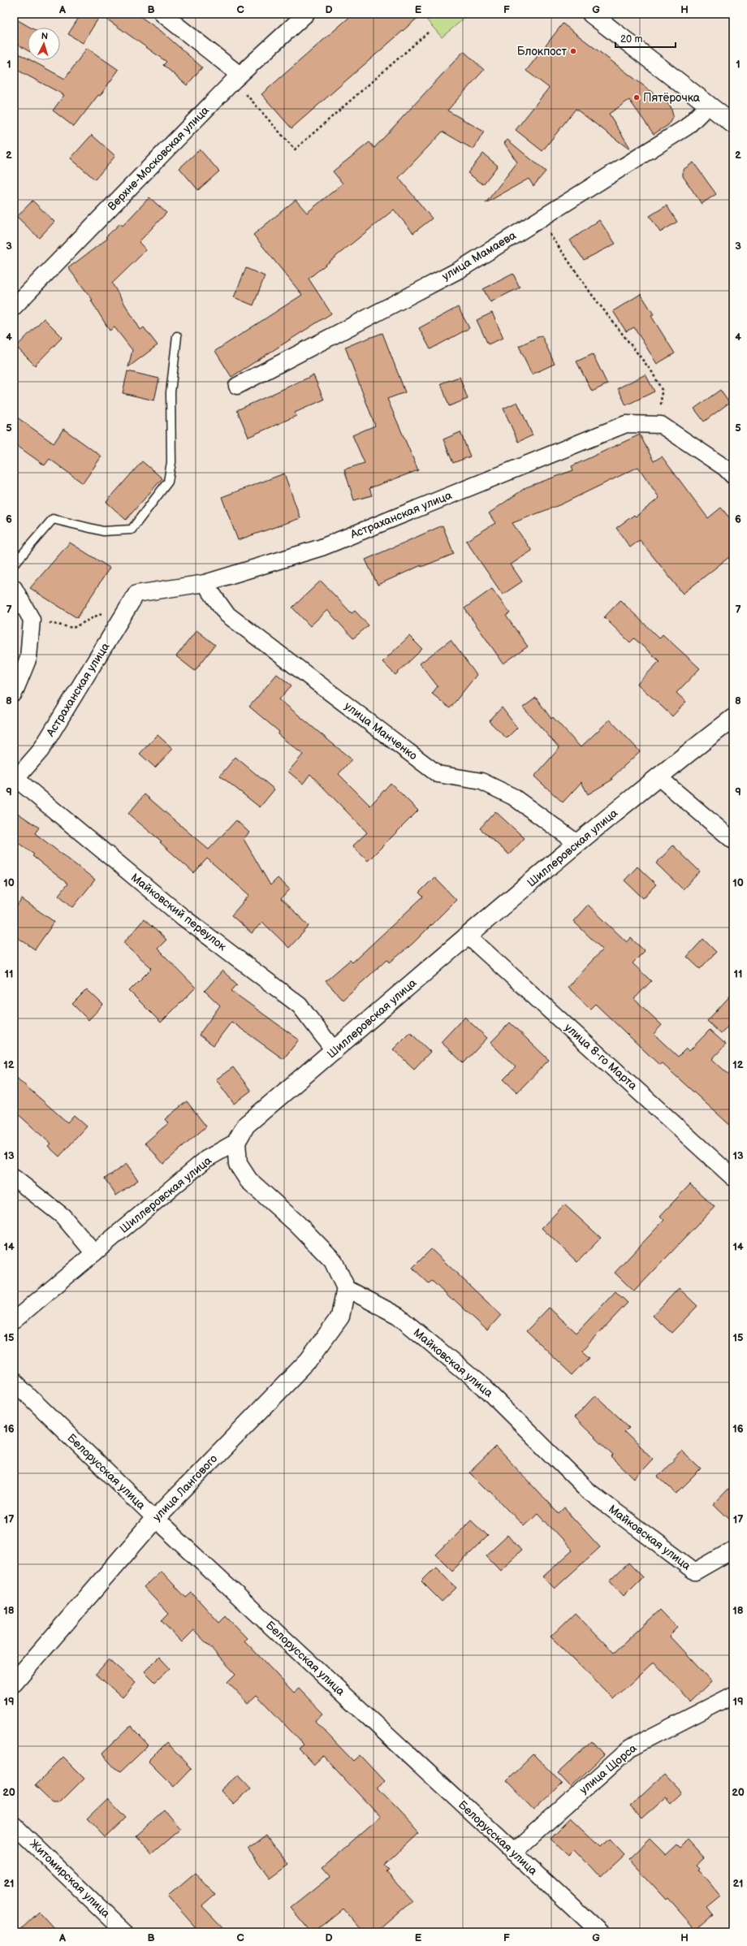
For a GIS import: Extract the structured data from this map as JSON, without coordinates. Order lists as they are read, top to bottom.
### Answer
{
  "streets": {
    "street": [
      "Верхне-Московская улица",
      "улица Мамаева",
      "Астраханская улица",
      "улица Манченко",
      "Шиллеровская улица",
      "Майковский переулок",
      "улица 8-го Марта",
      "Майковская улица",
      "Белорусская улица",
      "улица Лангового",
      "улица Щорса",
      "Житомирская улица"
    ]
  },
  "crossings": [
    ["Астраханская улица", "улица Манченко"],
    ["Астраханская улица", "Майковский переулок"],
    ["улица Манченко", "Шиллеровская улица"],
    ["Шиллеровская улица", "Майковский переулок"],
    ["Шиллеровская улица", "улица 8-го Марта"],
    ["Майковская улица", "улица Лангового"],
    ["Белорусская улица", "улица Лангового"],
    ["Белорусская улица", "улица Щорса"]
  ],
  "places": ["Блокпост", "Пятёрочка"],
  "scale_bar": "20 m",
  "north": "top",
  "grid": {
    "columns": [
      "A",
      "B",
      "C",
      "D",
      "E",
      "F",
      "G",
      "H"
    ],
    "rows": [
      "1",
      "2",
      "3",
      "4",
      "5",
      "6",
      "7",
      "8",
      "9",
      "10",
      "11",
      "12",
      "13",
      "14",
      "15",
      "16",
      "17",
      "18",
      "19",
      "20",
      "21"
    ]
  }
}
